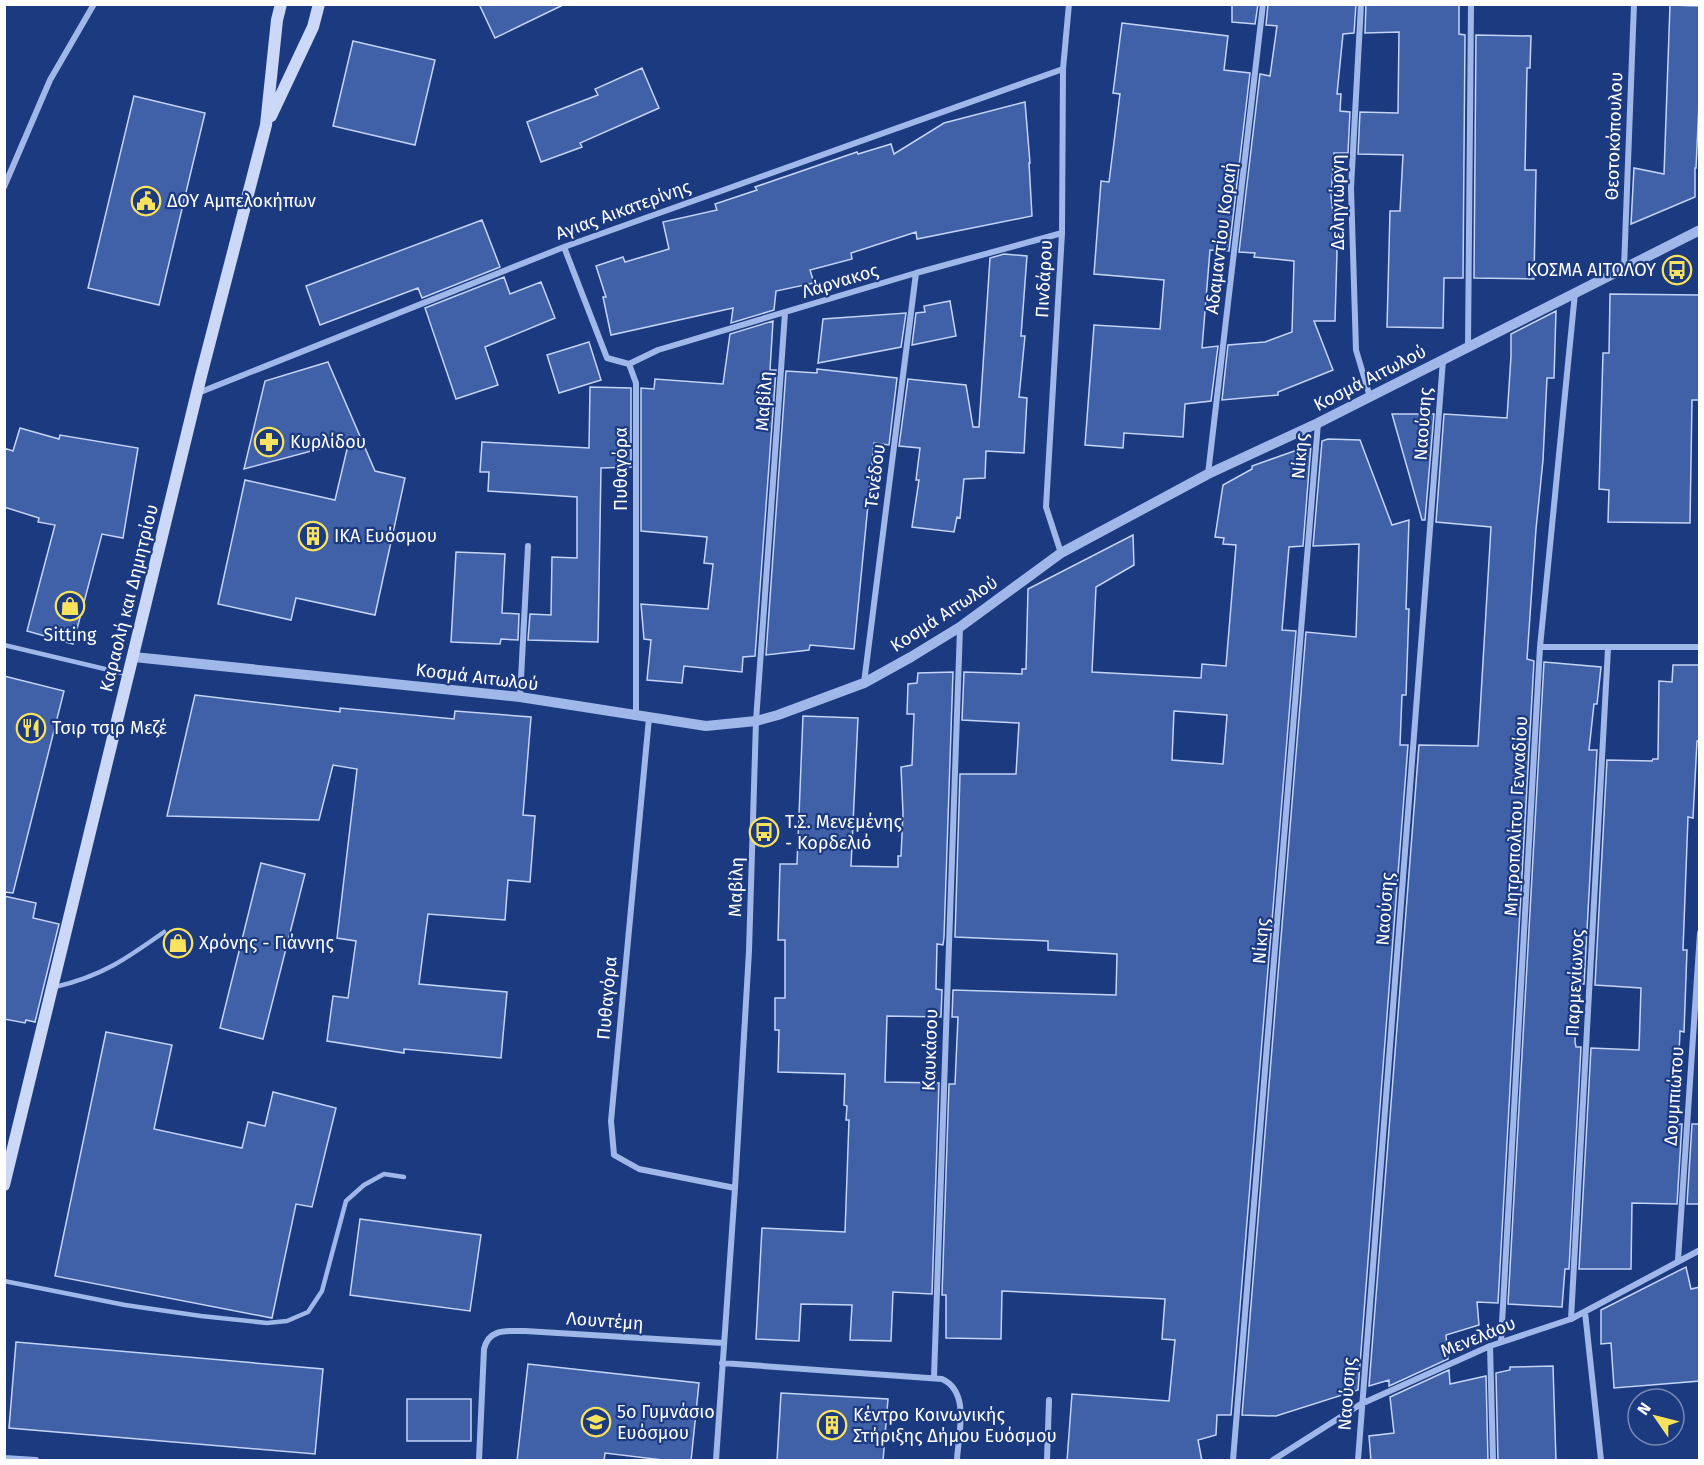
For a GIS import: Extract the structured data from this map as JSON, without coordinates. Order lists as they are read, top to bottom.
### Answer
{
  "streets": {
    "main road": ["Καραολή και Δημητρίου"],
    "street": [
      "Θεοτοκόπουλου",
      "Δεληγιώργη",
      "Αγιας Αικατερίνης",
      "Αδαμαντίου Κοραή",
      "Πινδάρου",
      "Λάρνακος",
      "Κοσμά Αιτωλού",
      "Μαβίλη",
      "Ναούσης",
      "Νίκης",
      "Πυθαγόρα",
      "Τενέδου",
      "Μητροπολίτου Γενναδίου",
      "Παρμενίωνος",
      "Καυκάσου",
      "Δουμπιώτου",
      "Λουντέμη",
      "Μενελάου"
    ]
  },
  "crossings": [
    ["Θεοτοκόπουλου", "Κοσμά Αιτωλού"],
    ["Δεληγιώργη", "Κοσμά Αιτωλού"],
    ["Αγιας Αικατερίνης", "Πινδάρου"],
    ["Αγιας Αικατερίνης", "Καραολή και Δημητρίου"],
    ["Αδαμαντίου Κοραή", "Κοσμά Αιτωλού"],
    ["Πινδάρου", "Λάρνακος"],
    ["Πινδάρου", "Κοσμά Αιτωλού"],
    ["Λάρνακος", "Μαβίλη"],
    ["Λάρνακος", "Πυθαγόρα"],
    ["Λάρνακος", "Τενέδου"],
    ["Κοσμά Αιτωλού", "Μαβίλη"],
    ["Κοσμά Αιτωλού", "Ναούσης"],
    ["Κοσμά Αιτωλού", "Νίκης"],
    ["Κοσμά Αιτωλού", "Πυθαγόρα"],
    ["Κοσμά Αιτωλού", "Τενέδου"],
    ["Κοσμά Αιτωλού", "Καραολή και Δημητρίου"],
    ["Κοσμά Αιτωλού", "Μητροπολίτου Γενναδίου"],
    ["Κοσμά Αιτωλού", "Καυκάσου"],
    ["Μαβίλη", "Πυθαγόρα"],
    ["Μαβίλη", "Λουντέμη"],
    ["Ναούσης", "Μενελάου"],
    ["Μητροπολίτου Γενναδίου", "Μενελάου"],
    ["Παρμενίωνος", "Μενελάου"],
    ["Δουμπιώτου", "Μενελάου"]
  ],
  "places": {
    "public building": ["ΔΟΥ Αμπελοκήπων"],
    "bus stop": ["ΚΟΣΜΑ ΑΙΤΩΛΟΥ", "Τ.Σ. Μενεμένης - Κορδελιό"],
    "pharmacy": ["Κυρλίδου"],
    "building": ["ΙΚΑ Ευόσμου", "Κέντρο Κοινωνικής Στήριξης Δήμου Ευόσμου"],
    "shop": ["Sitting", "Χρόνης - Γιάννης"],
    "restaurant": ["Τσιρ τσιρ Μεζέ"],
    "school or university": ["5ο Γυμνάσιο Ευόσμου"]
  },
  "north": "top left"
}
